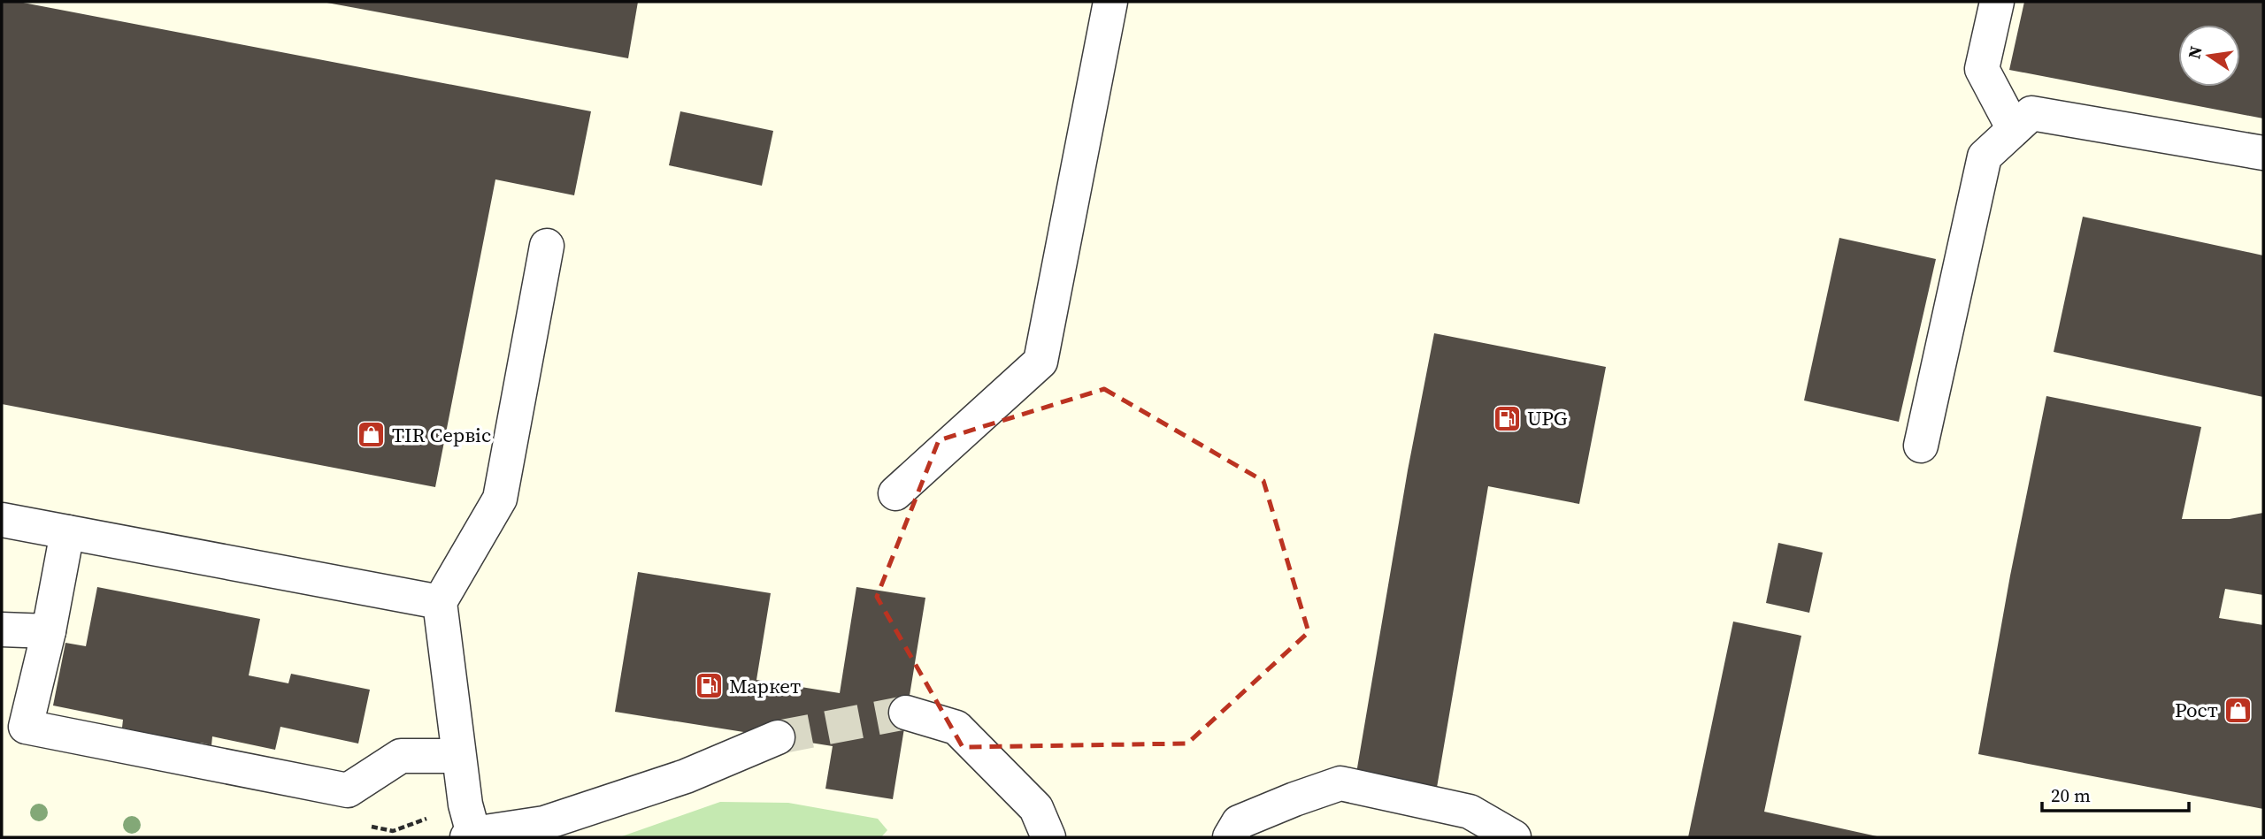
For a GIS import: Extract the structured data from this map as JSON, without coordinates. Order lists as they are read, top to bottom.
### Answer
{
  "places": {
    "fuel station": ["UPG", "Маркет"],
    "shop": ["TIR Сервіс", "Рост"]
  },
  "scale_bar": "20 m",
  "north": "left"
}
